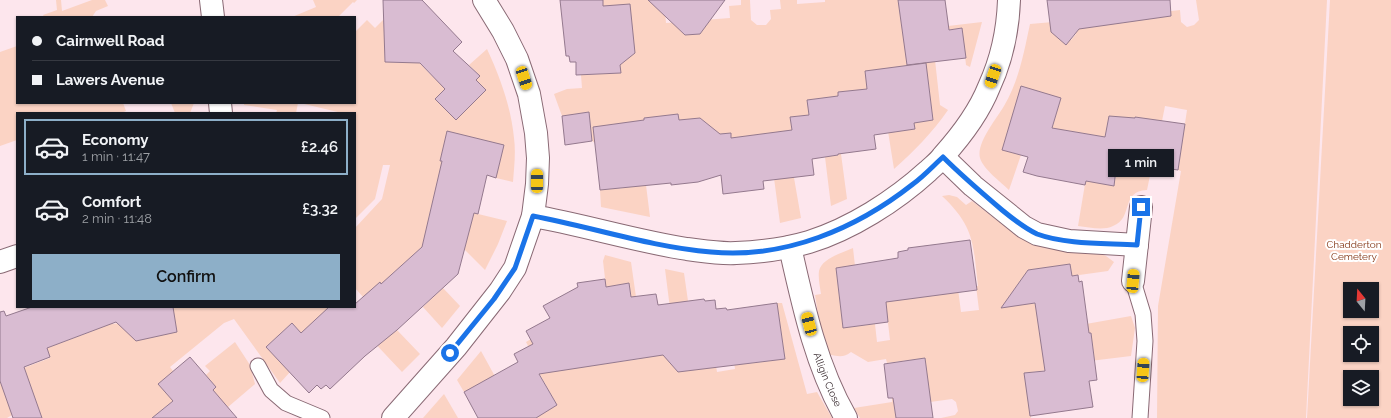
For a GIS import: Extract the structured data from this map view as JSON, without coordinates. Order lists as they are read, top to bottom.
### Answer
{
  "streets": {
    "street": ["Alligin Close"]
  },
  "parks": ["Chadderton Cemetery"],
  "north": "top",
  "page": {
    "banner": ["Cairnwell Road", "Lawers Avenue"],
    "list": [
      {
        "name": "Economy",
        "note": "1 min · 11:47",
        "value": "£2.46"
      },
      {
        "name": "Comfort",
        "note": "2 min · 11:48",
        "value": "£3.32"
      }
    ],
    "bubble": "1 min",
    "buttons": "Confirm"
  }
}
